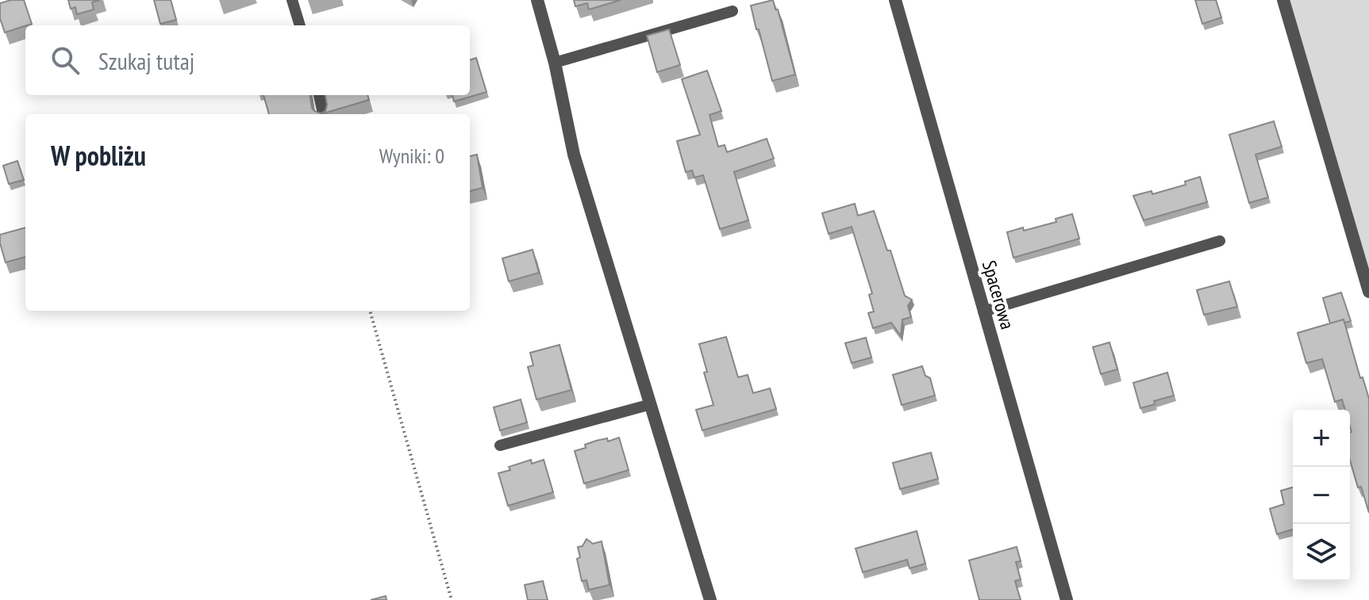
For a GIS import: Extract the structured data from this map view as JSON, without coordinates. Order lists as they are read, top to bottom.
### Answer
{
  "streets": {
    "street": ["Spacerowa"]
  },
  "page": {
    "search": "Szukaj tutaj",
    "heading": ["W pobliżu", "Wyniki: 0"],
    "map_buttons": ["+", "−"]
  }
}
